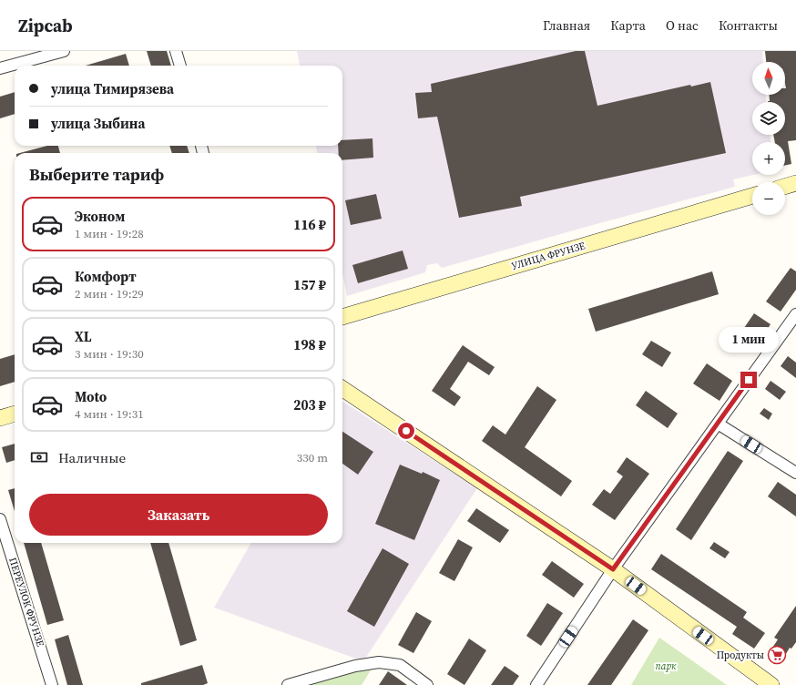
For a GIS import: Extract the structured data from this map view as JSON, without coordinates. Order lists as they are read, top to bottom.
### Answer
{
  "streets": {
    "street": ["УЛИЦА ФРУНЗЕ", "ПЕРЕУЛОК ФРУНЗЕ"]
  },
  "parks": ["парк"],
  "places": {
    "supermarket": ["Продукты"]
  },
  "north": "top",
  "page": {
    "header": "Zipcab",
    "nav": [
      "Главная",
      "Карта",
      "О нас",
      "Контакты"
    ],
    "map_buttons": ["+", "−"],
    "banner": ["улица Тимирязева", "улица Зыбина"],
    "heading": "Выберите тариф",
    "list": [
      {
        "name": "Эконом",
        "note": "1 мин · 19:28",
        "value": "116 ₽"
      },
      {
        "name": "Комфорт",
        "note": "2 мин · 19:29",
        "value": "157 ₽"
      },
      {
        "name": "XL",
        "note": "3 мин · 19:30",
        "value": "198 ₽"
      },
      {
        "name": "Moto",
        "note": "4 мин · 19:31",
        "value": "203 ₽"
      }
    ],
    "bubble": "1 мин",
    "pay": ["Наличные", "330 m"],
    "buttons": "Заказать"
  }
}
